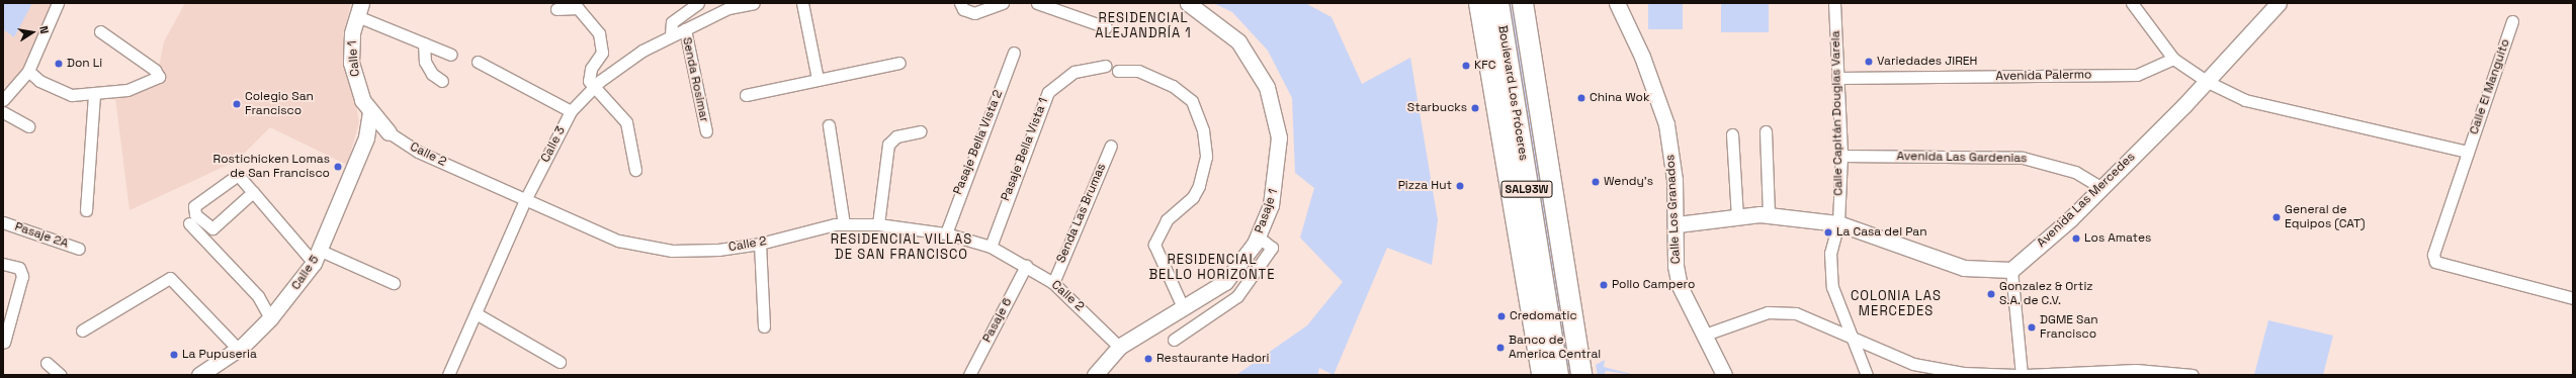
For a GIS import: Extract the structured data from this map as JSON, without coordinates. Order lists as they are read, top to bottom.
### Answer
{
  "streets": {
    "highway": ["Boulevard Los Próceres", "SAL93W"],
    "street": [
      "Calle 1",
      "Avenida Palermo",
      "Senda Rosimar",
      "Calle El Manguito",
      "Calle Capitán Douglas Varela",
      "Pasaje Bella Vista 2",
      "Calle 3",
      "Pasaje Bella Vista 1",
      "Calle 2",
      "Avenida Las Gardenias",
      "Avenida Las Mercedes",
      "Calle Los Granados",
      "Pasaje 1",
      "Senda Las Brumas",
      "Pasaje 2A",
      "Calle 5",
      "Pasaje 6"
    ]
  },
  "crossings": [
    ["Calle 1", "Calle 2"],
    ["Calle 1", "Calle 5"],
    ["Avenida Palermo", "Calle Capitán Douglas Varela"],
    ["Senda Rosimar", "Calle 3"],
    ["Calle Capitán Douglas Varela", "Avenida Las Gardenias"],
    ["Pasaje Bella Vista 2", "Calle 2"],
    ["Calle 3", "Calle 2"],
    ["Pasaje Bella Vista 1", "Calle 2"],
    ["Calle 2", "Pasaje 1"],
    ["Calle 2", "Senda Las Brumas"],
    ["Calle 2", "Calle 5"],
    ["Calle 2", "Pasaje 6"],
    ["Avenida Las Gardenias", "Avenida Las Mercedes"]
  ],
  "districts": [
    "RESIDENCIAL ALEJANDRÍA 1",
    "RESIDENCIAL VILLAS DE SAN FRANCISCO",
    "RESIDENCIAL BELLO HORIZONTE",
    "COLONIA LAS MERCEDES"
  ],
  "places": [
    "Variedades JIREH",
    "Don Li",
    "KFC",
    "China Wok",
    "Colegio San Francisco",
    "Starbucks",
    "Rostichicken Lomas de San Francisco",
    "Wendy's",
    "Pizza Hut",
    "General de Equipos (CAT)",
    "La Casa del Pan",
    "Los Amates",
    "Pollo Campero",
    "Gonzalez & Ortiz S.A. de C.V.",
    "Credomatic",
    "DGME San Francisco",
    "Banco de America Central",
    "La Pupuseria",
    "Restaurante Hadori"
  ],
  "north": "right"
}
